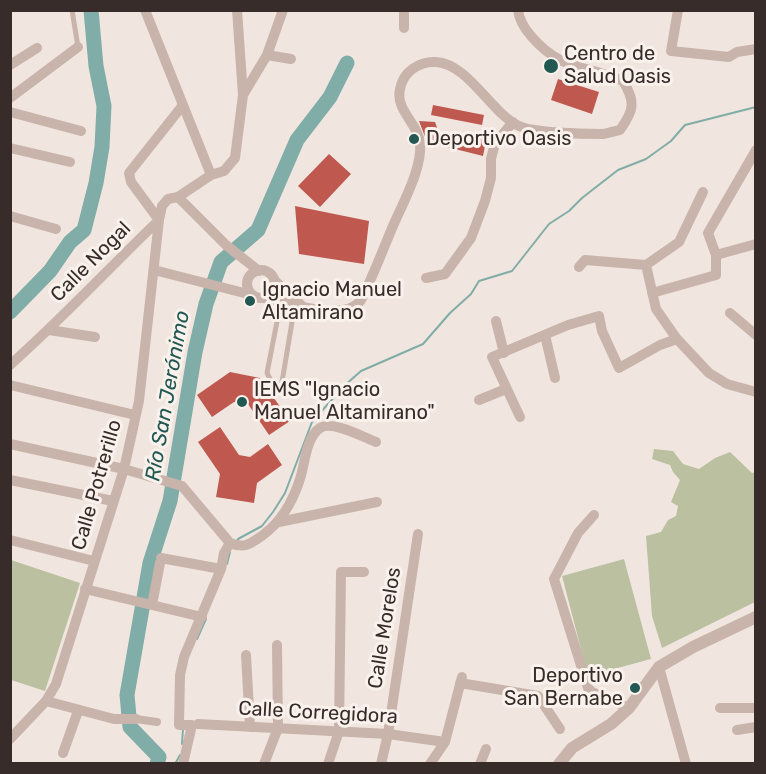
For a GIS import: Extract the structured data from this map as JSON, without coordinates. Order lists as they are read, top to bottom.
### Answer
{
  "streets": {
    "street": [
      "Calle Nogal",
      "Calle Potrerillo",
      "Calle Morelos",
      "Calle Corregidora"
    ]
  },
  "crossings": [
    ["Calle Nogal", "Calle Potrerillo"],
    ["Calle Morelos", "Calle Corregidora"]
  ],
  "water": ["Río San Jerónimo"],
  "places": [
    "Centro de Salud Oasis",
    "Deportivo Oasis",
    "Ignacio Manuel Altamirano",
    "IEMS \"Ignacio Manuel Altamirano\"",
    "Deportivo San Bernabe"
  ]
}
